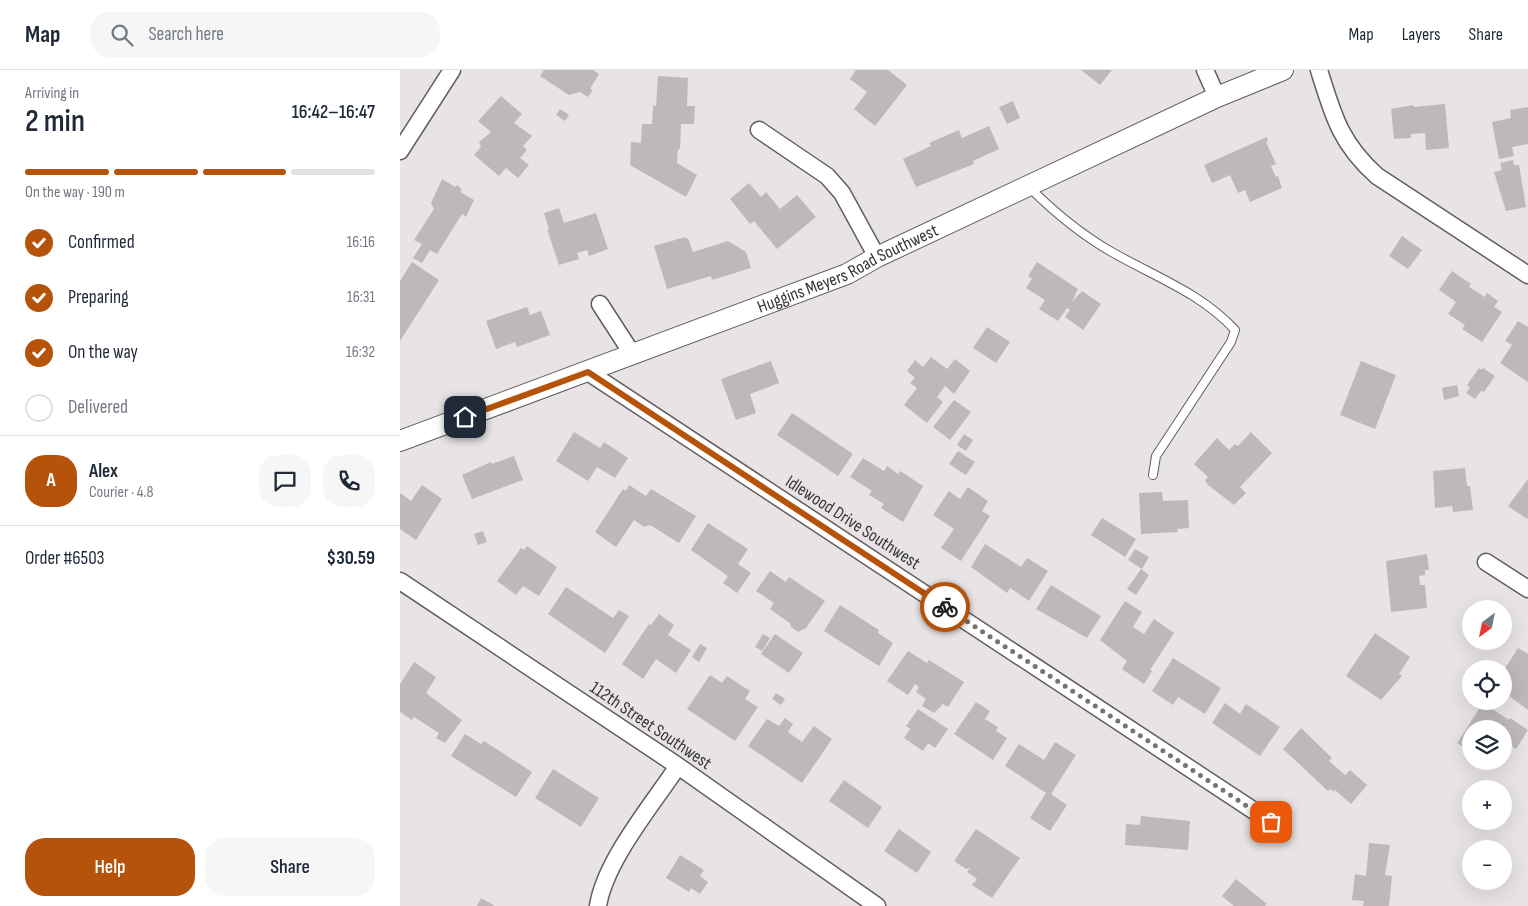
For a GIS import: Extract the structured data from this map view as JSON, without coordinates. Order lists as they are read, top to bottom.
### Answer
{
  "streets": {
    "street": ["Huggins Meyers Road Southwest", "Idlewood Drive Southwest", "112th Street Southwest"]
  },
  "crossings": [
    ["Huggins Meyers Road Southwest", "Idlewood Drive Southwest"]
  ],
  "north": "bottom left",
  "page": {
    "header": "Map",
    "search": "Search here",
    "nav": ["Map", "Layers", "Share"],
    "heading": ["2 min", "Arriving in", "16:42–16:47"],
    "panel": [
      "Alex",
      "Courier · 4.8",
      "Order #6503",
      "$30.59"
    ],
    "bar": "On the way · 190 m",
    "list": [
      ["Confirmed", "16:16"],
      ["Preparing", "16:31"],
      ["On the way", "16:32"],
      "Delivered"
    ],
    "round": "A",
    "map_buttons": ["+", "−"],
    "buttons": ["Help", "Share"]
  }
}
